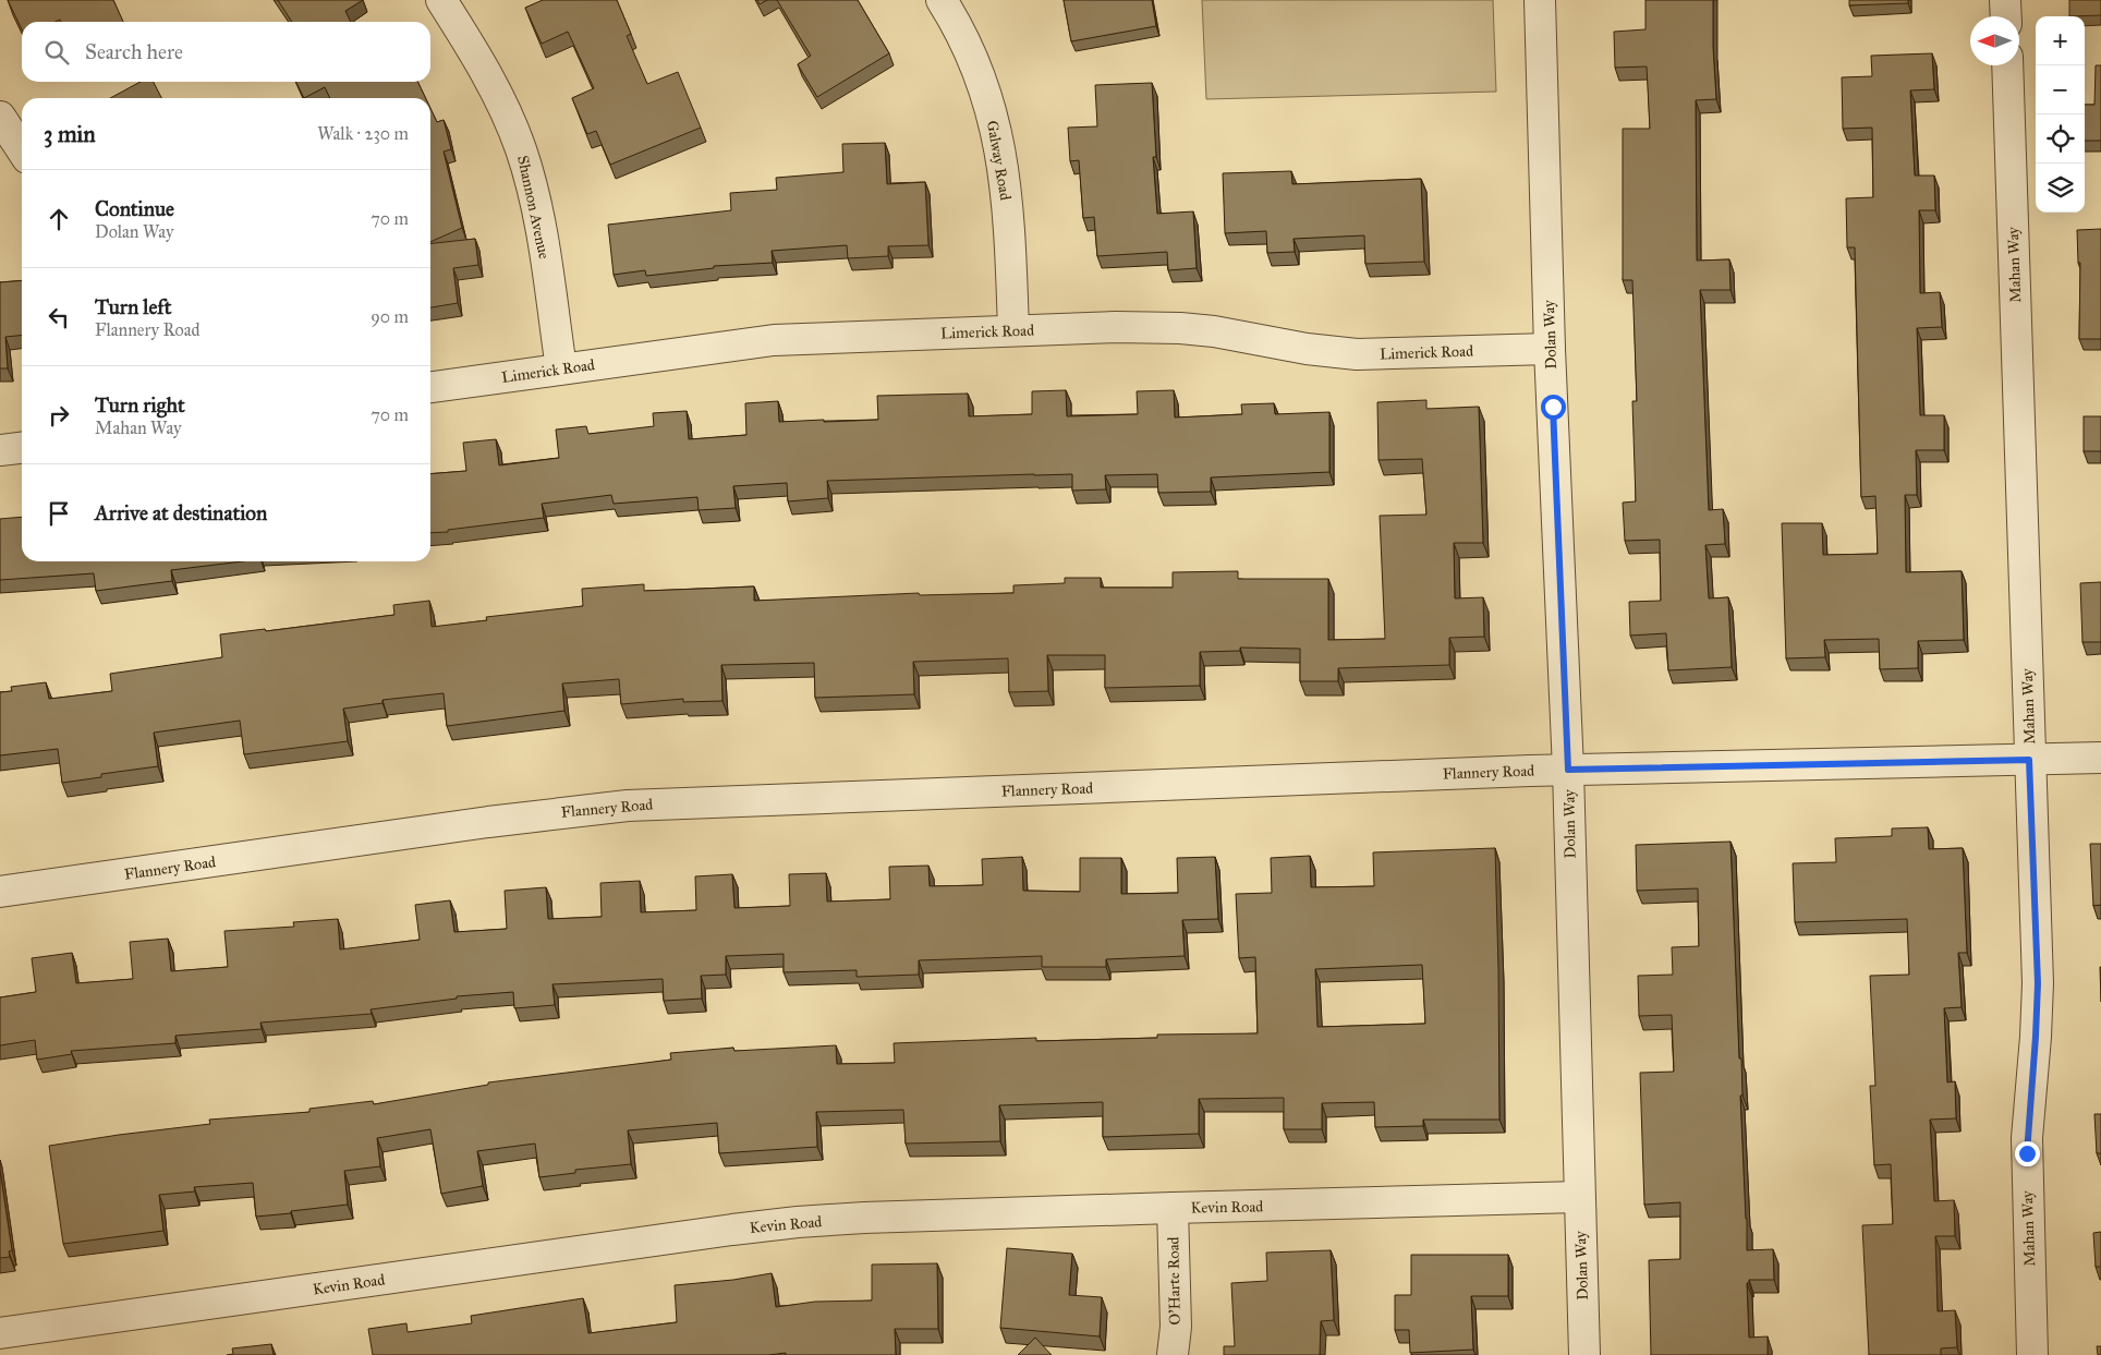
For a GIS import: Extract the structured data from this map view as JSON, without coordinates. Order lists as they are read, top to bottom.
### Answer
{
  "streets": {
    "street": [
      "Galway Road",
      "Shannon Avenue",
      "Mahan Way",
      "Limerick Road",
      "Dolan Way",
      "Flannery Road",
      "Kevin Road",
      "O'Harte Road"
    ]
  },
  "crossings": [
    ["Galway Road", "Limerick Road"],
    ["Shannon Avenue", "Limerick Road"],
    ["Mahan Way", "Flannery Road"],
    ["Limerick Road", "Dolan Way"],
    ["Dolan Way", "Flannery Road"],
    ["Dolan Way", "Kevin Road"],
    ["Kevin Road", "O'Harte Road"]
  ],
  "north": "left",
  "page": {
    "map_buttons": ["+", "−"],
    "search": "Search here",
    "heading": ["3 min", "Walk · 230 m"],
    "list": [
      ["Continue", "Dolan Way", "70 m"],
      ["Turn left", "Flannery Road", "90 m"],
      ["Turn right", "Mahan Way", "70 m"],
      "Arrive at destination"
    ]
  }
}
